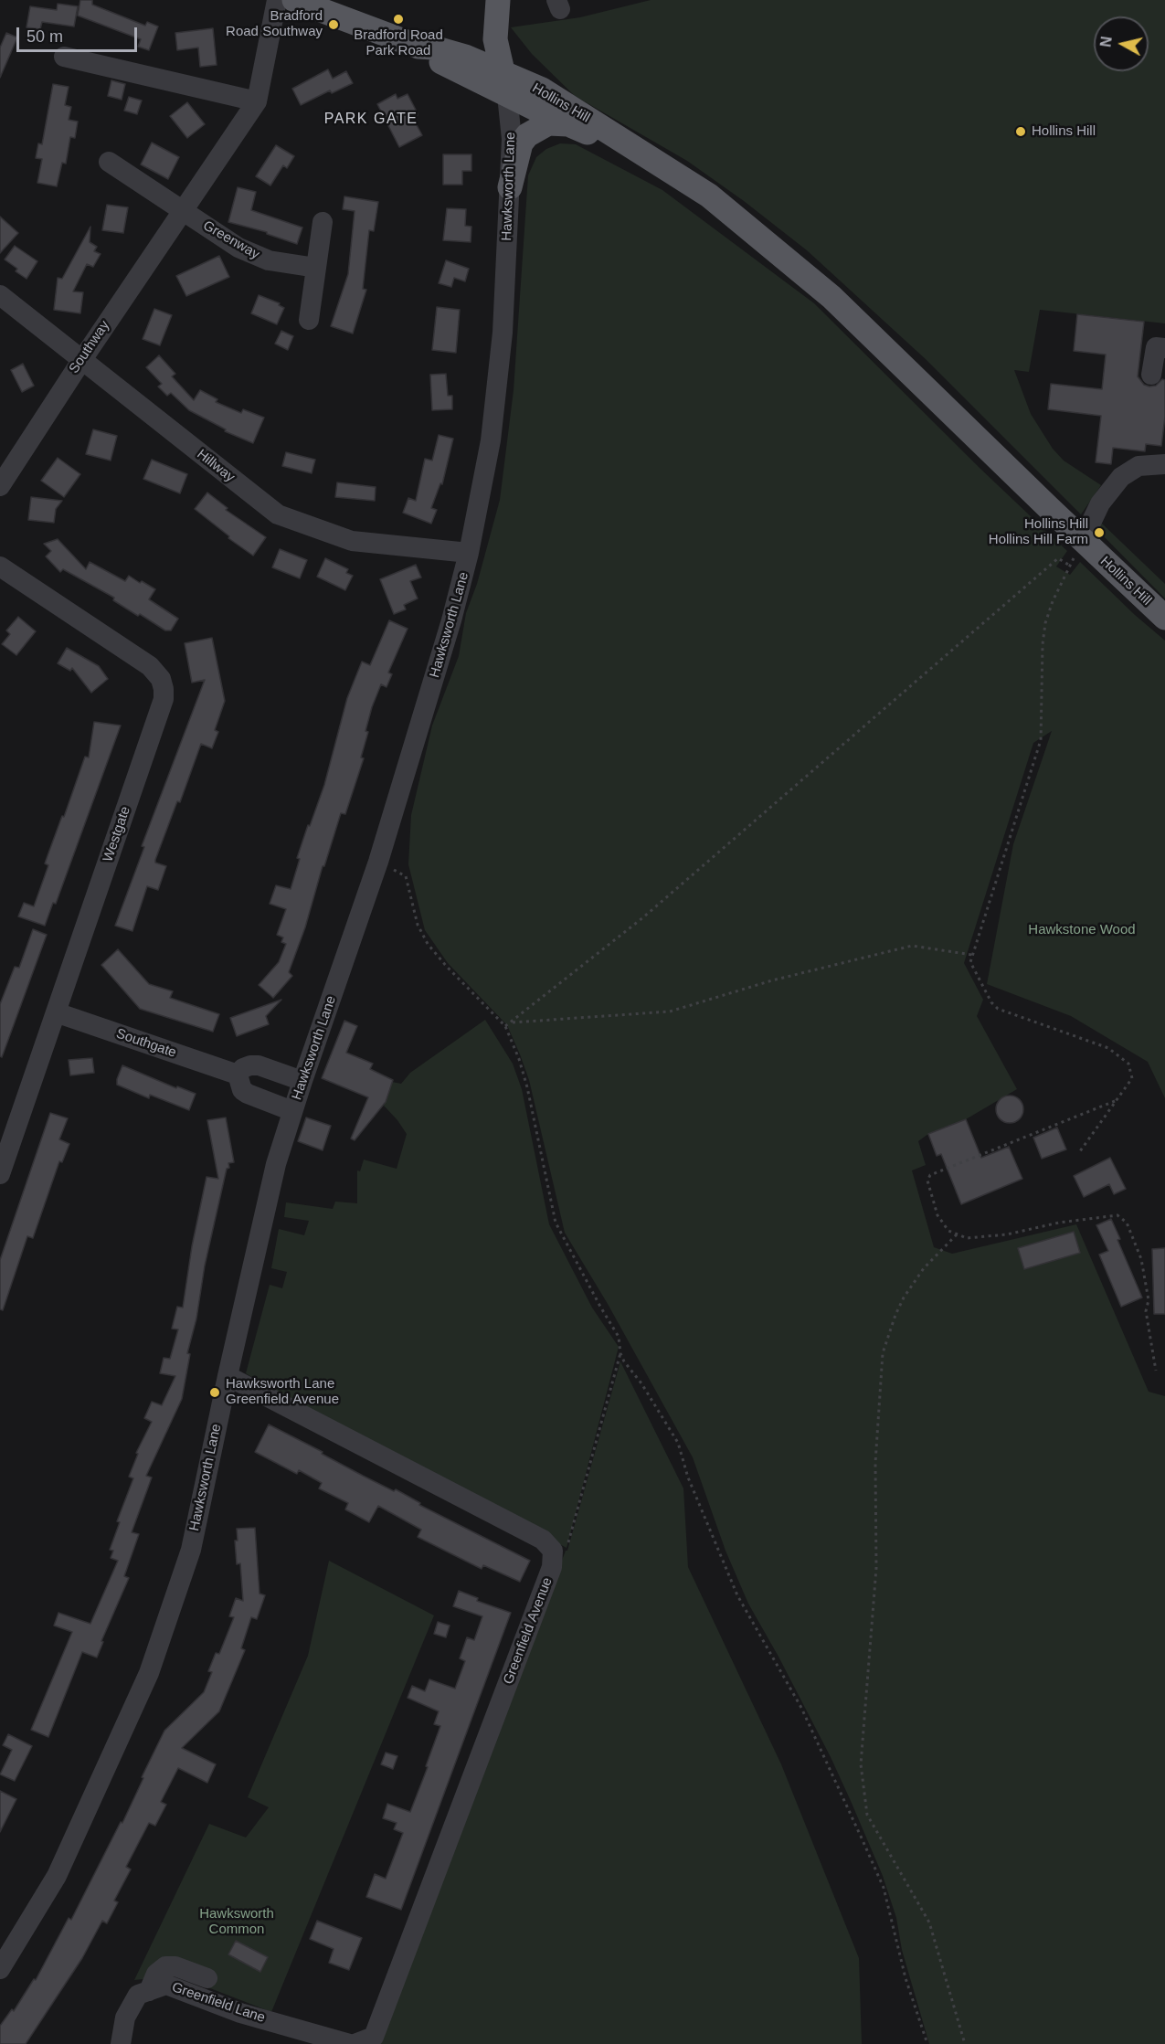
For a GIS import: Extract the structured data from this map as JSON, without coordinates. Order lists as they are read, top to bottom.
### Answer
{
  "streets": {
    "main road": ["Hollins Hill"],
    "street": [
      "Hawksworth Lane",
      "Greenway",
      "Southway",
      "Hillway",
      "Westgate",
      "Southgate",
      "Greenfield Avenue",
      "Greenfield Lane"
    ]
  },
  "crossings": [
    ["Hollins Hill", "Hawksworth Lane"],
    ["Hawksworth Lane", "Hillway"],
    ["Greenway", "Southway"],
    ["Southway", "Hillway"],
    ["Westgate", "Southgate"]
  ],
  "districts": ["PARK GATE"],
  "parks": ["Hawkstone Wood", "Hawksworth Common"],
  "places": [
    "Bradford Road Park Road",
    "Bradford Road Southway",
    "Hollins Hill",
    "Hollins Hill Hollins Hill Farm",
    "Hawksworth Lane Greenfield Avenue"
  ],
  "scale_bar": "50 m",
  "north": "left"
}
